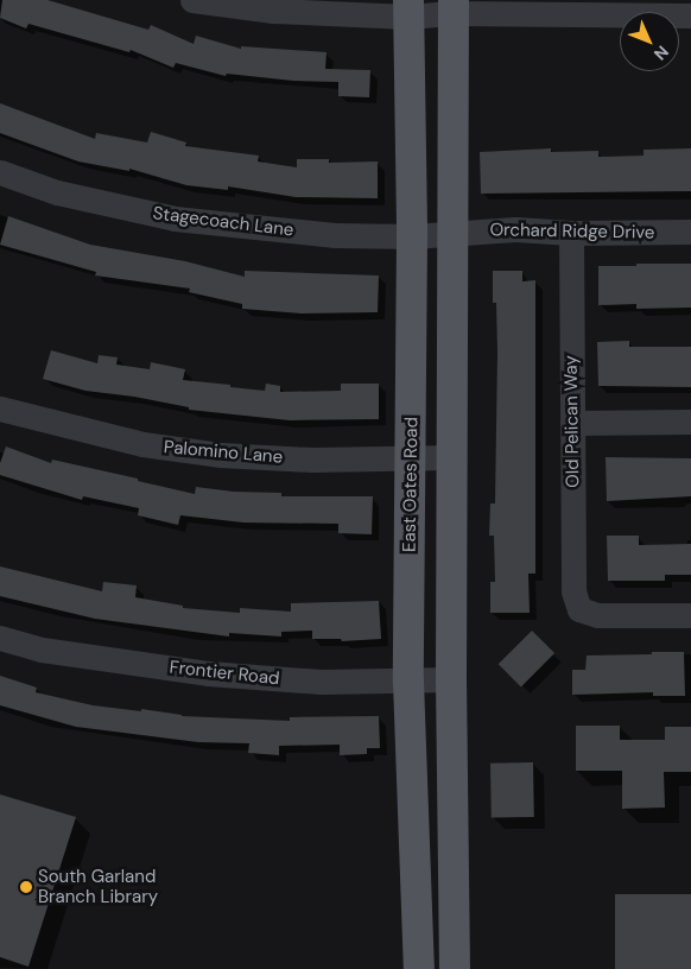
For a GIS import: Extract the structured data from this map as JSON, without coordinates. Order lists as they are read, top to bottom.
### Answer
{
  "streets": {
    "main road": ["East Oates Road"],
    "street": [
      "Stagecoach Lane",
      "Orchard Ridge Drive",
      "Old Pelican Way",
      "Palomino Lane",
      "Frontier Road"
    ]
  },
  "crossings": [
    ["Stagecoach Lane", "Orchard Ridge Drive"],
    ["Stagecoach Lane", "East Oates Road"],
    ["Orchard Ridge Drive", "Old Pelican Way"],
    ["Palomino Lane", "East Oates Road"],
    ["East Oates Road", "Frontier Road"]
  ],
  "places": ["South Garland Branch Library"],
  "north": "bottom right"
}
